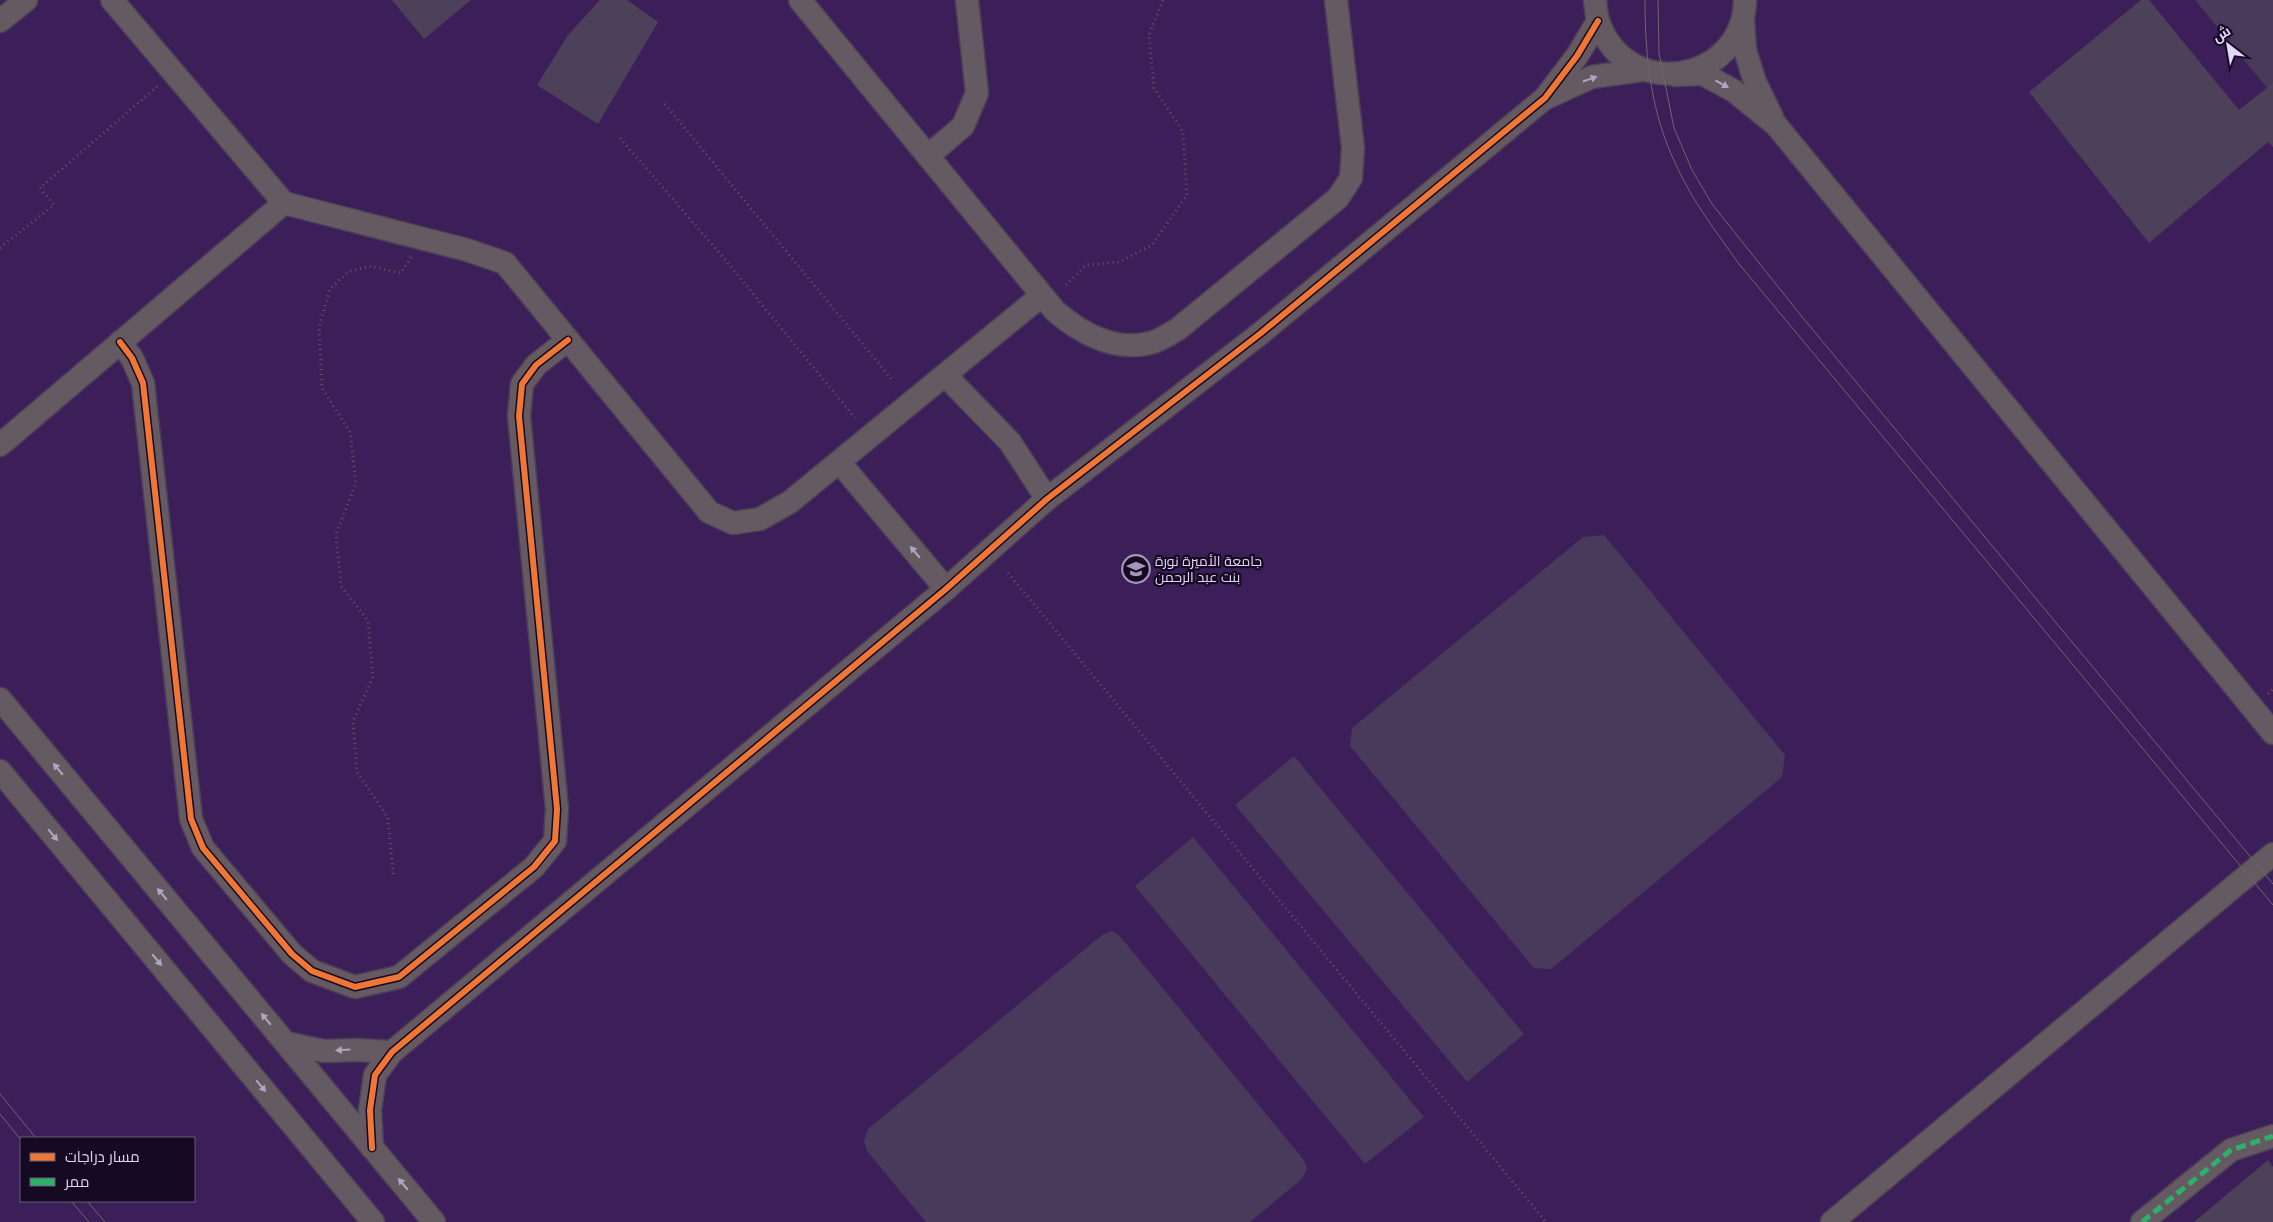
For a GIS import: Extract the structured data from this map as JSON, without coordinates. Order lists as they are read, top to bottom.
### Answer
{
  "places": {
    "school or university": ["جامعة الأميرة نورة بنت عبد الرحمن"]
  },
  "legend": ["مسار دراجات", "ممر"],
  "north": "top left"
}
